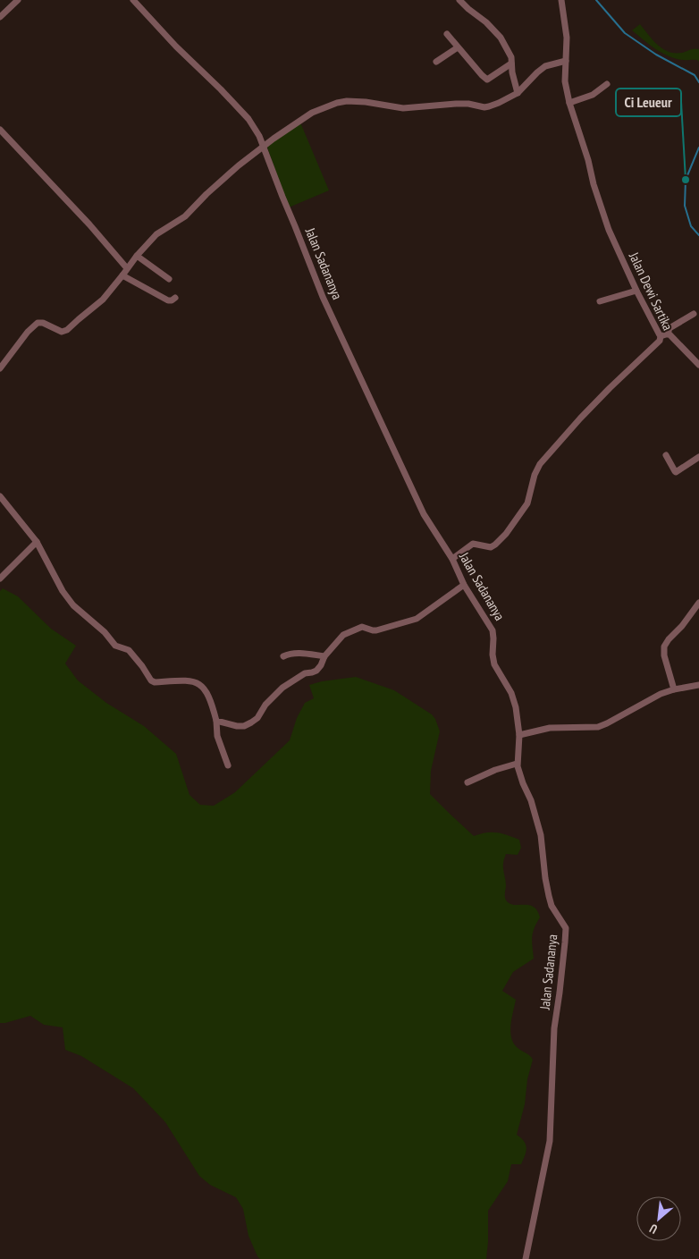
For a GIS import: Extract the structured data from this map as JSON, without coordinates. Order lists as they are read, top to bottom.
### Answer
{
  "streets": {
    "street": ["Jalan Sadananya", "Jalan Dewi Sartika"]
  },
  "crossings": [
    ["Jalan Sadananya", "Jalan Dewi Sartika"]
  ],
  "places": ["Ci Leueur"],
  "north": "bottom left"
}
